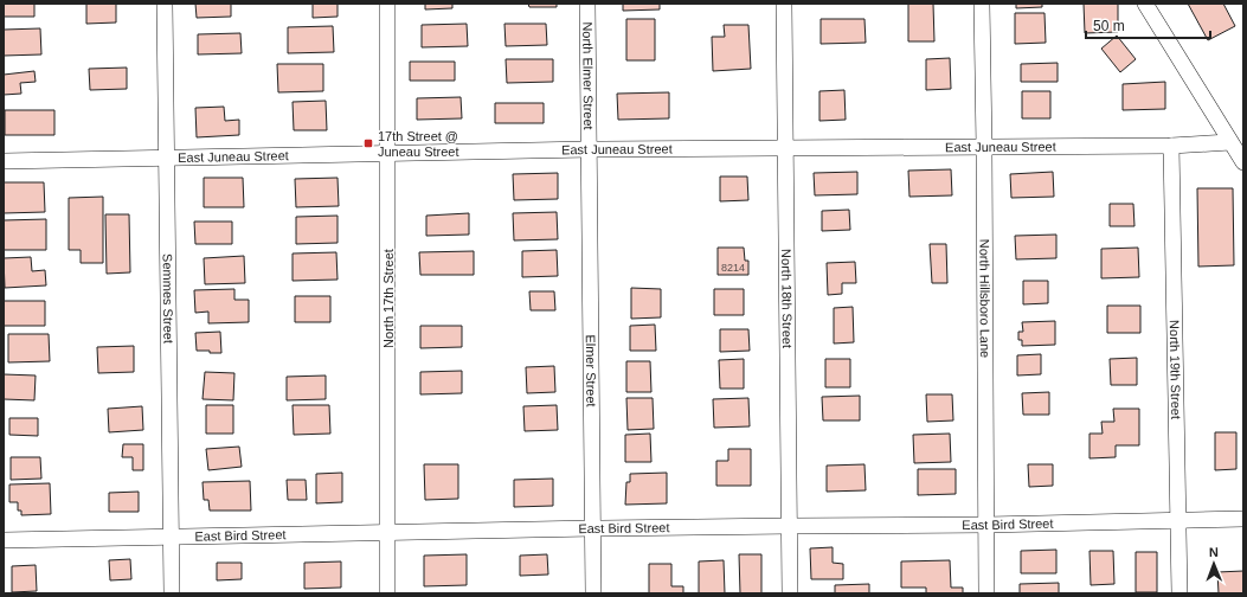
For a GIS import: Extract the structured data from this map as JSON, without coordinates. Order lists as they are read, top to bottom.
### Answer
{
  "streets": {
    "street": [
      "North Elmer Street",
      "East Juneau Street",
      "Semmes Street",
      "North 17th Street",
      "North 18th Street",
      "North Hillsboro Lane",
      "North 19th Street",
      "Elmer Street",
      "East Bird Street"
    ]
  },
  "crossings": [
    ["North Elmer Street", "East Juneau Street"],
    ["North Elmer Street", "Elmer Street"],
    ["East Juneau Street", "Semmes Street"],
    ["East Juneau Street", "North 17th Street"],
    ["East Juneau Street", "North 18th Street"],
    ["East Juneau Street", "North Hillsboro Lane"],
    ["East Juneau Street", "North 19th Street"],
    ["East Juneau Street", "Elmer Street"],
    ["Semmes Street", "East Bird Street"],
    ["North 17th Street", "East Bird Street"],
    ["North 18th Street", "East Bird Street"],
    ["North Hillsboro Lane", "East Bird Street"],
    ["North 19th Street", "East Bird Street"],
    ["Elmer Street", "East Bird Street"]
  ],
  "places": {
    "transit": ["17th Street @ Juneau Street"]
  },
  "house_numbers": ["8214"],
  "scale_bar": "50 m",
  "north": "top"
}
